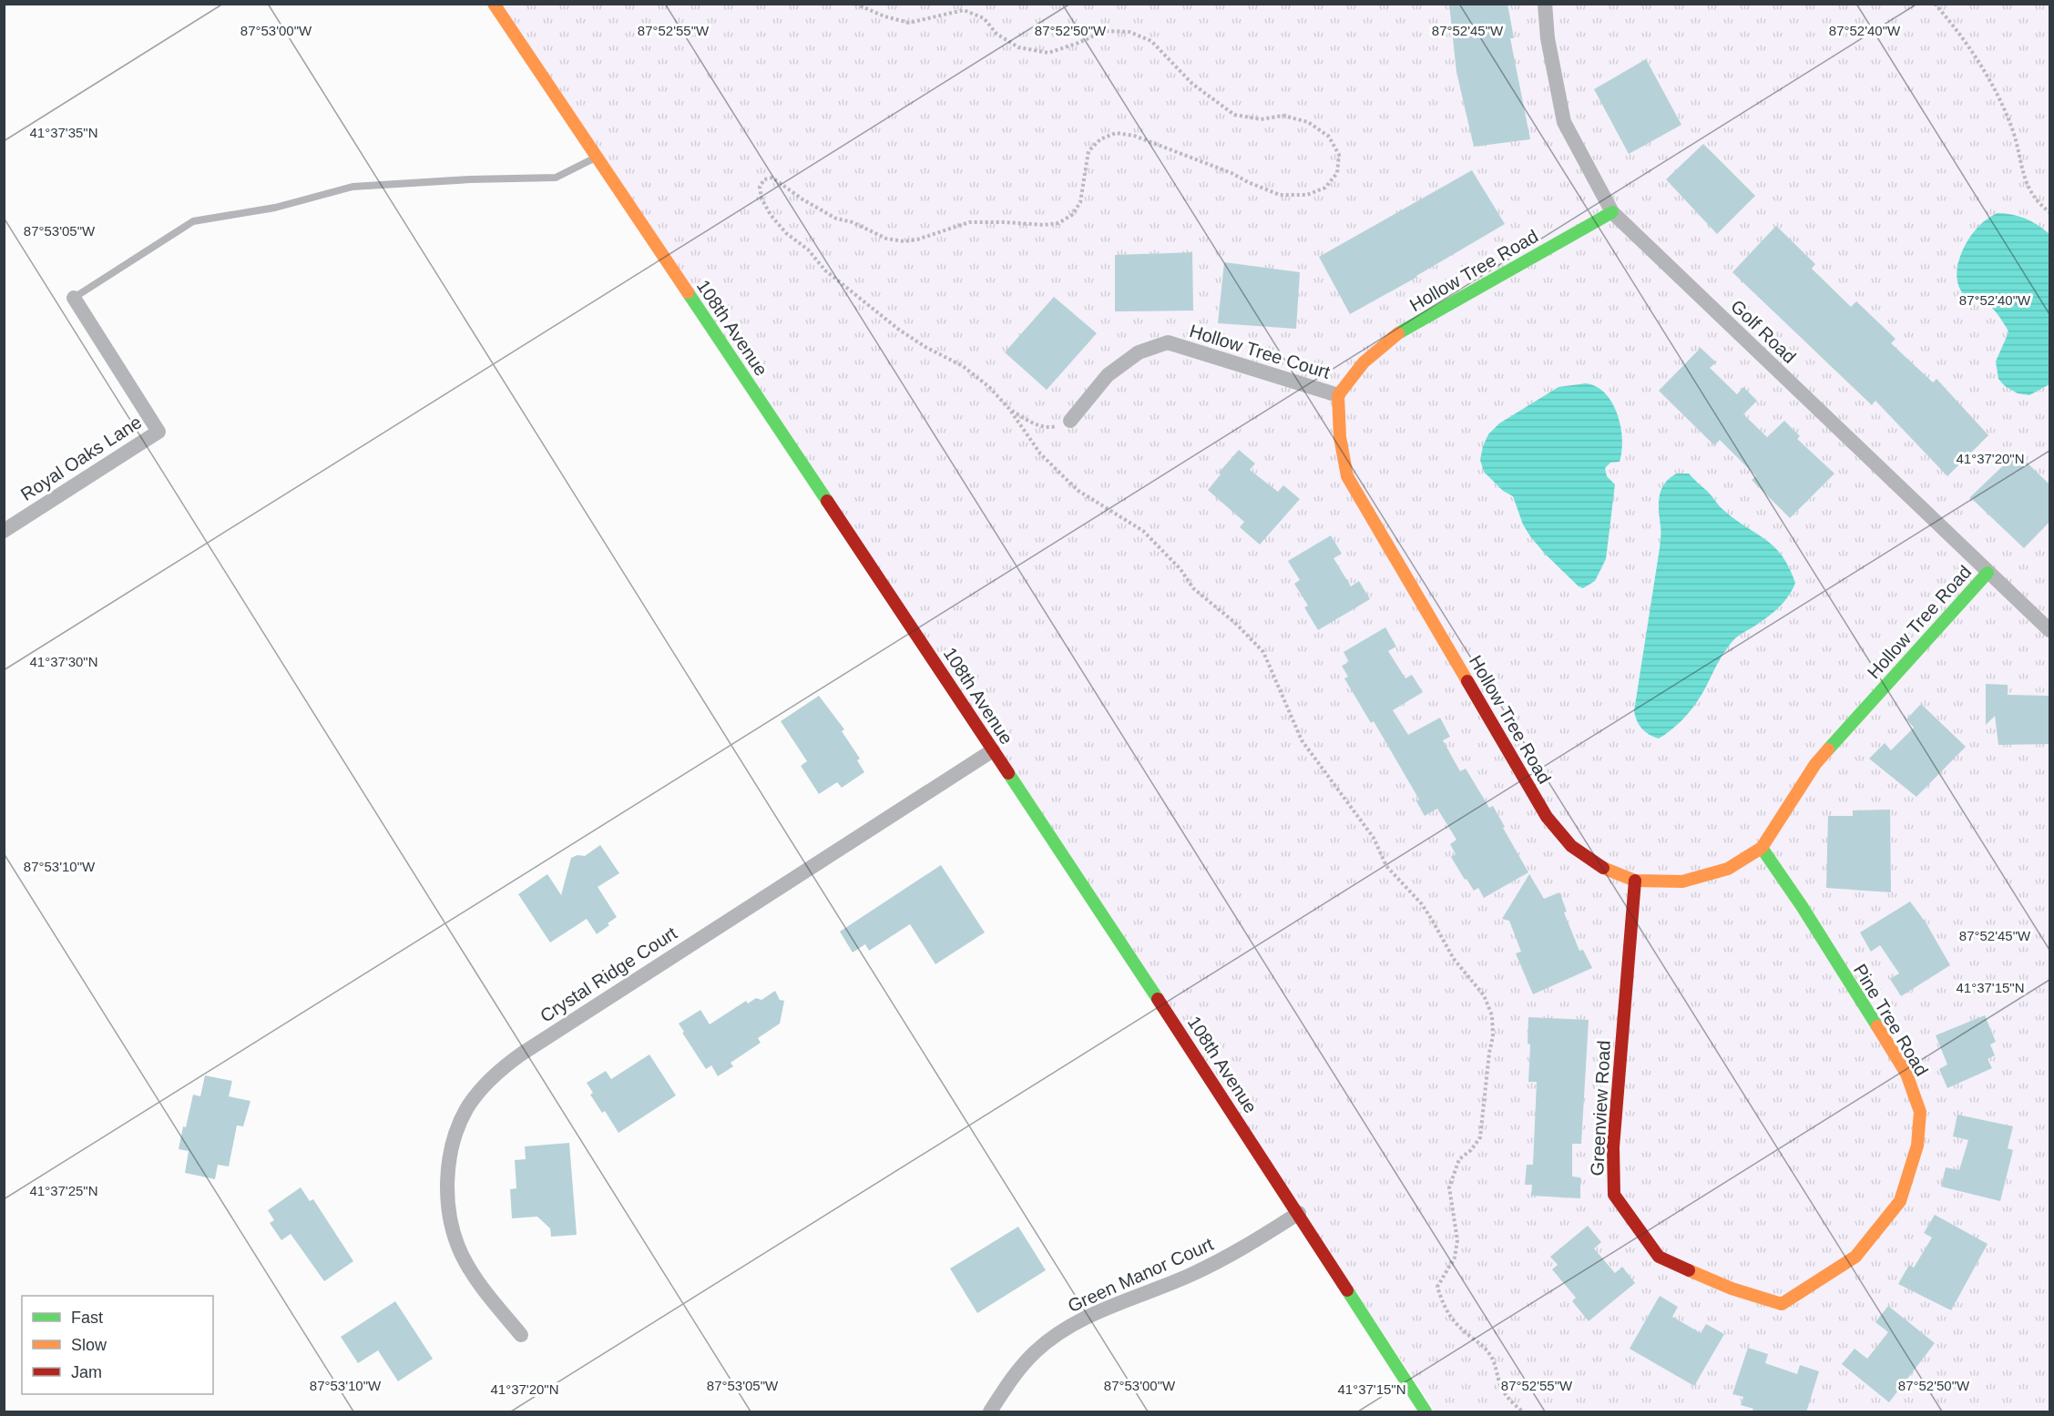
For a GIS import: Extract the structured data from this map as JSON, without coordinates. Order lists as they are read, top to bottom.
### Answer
{
  "streets": {
    "street": [
      "Hollow Tree Road",
      "108th Avenue",
      "Golf Road",
      "Hollow Tree Court",
      "Royal Oaks Lane",
      "Crystal Ridge Court",
      "Pine Tree Road",
      "Greenview Road",
      "Green Manor Court"
    ]
  },
  "crossings": [
    ["Hollow Tree Road", "Golf Road"],
    ["Hollow Tree Road", "Hollow Tree Court"],
    ["Hollow Tree Road", "Pine Tree Road"],
    ["Hollow Tree Road", "Greenview Road"],
    ["108th Avenue", "Crystal Ridge Court"],
    ["108th Avenue", "Green Manor Court"],
    ["Pine Tree Road", "Greenview Road"]
  ],
  "legend": ["Fast", "Slow", "Jam"],
  "coordinates": [
    "87°52'45\"W",
    "87°53'00\"W",
    "87°52'55\"W",
    "87°52'50\"W",
    "87°52'40\"W",
    "41°37'35\"N",
    "87°53'05\"W",
    "41°37'20\"N",
    "41°37'30\"N",
    "87°53'10\"W",
    "41°37'15\"N",
    "41°37'25\"N"
  ]
}
